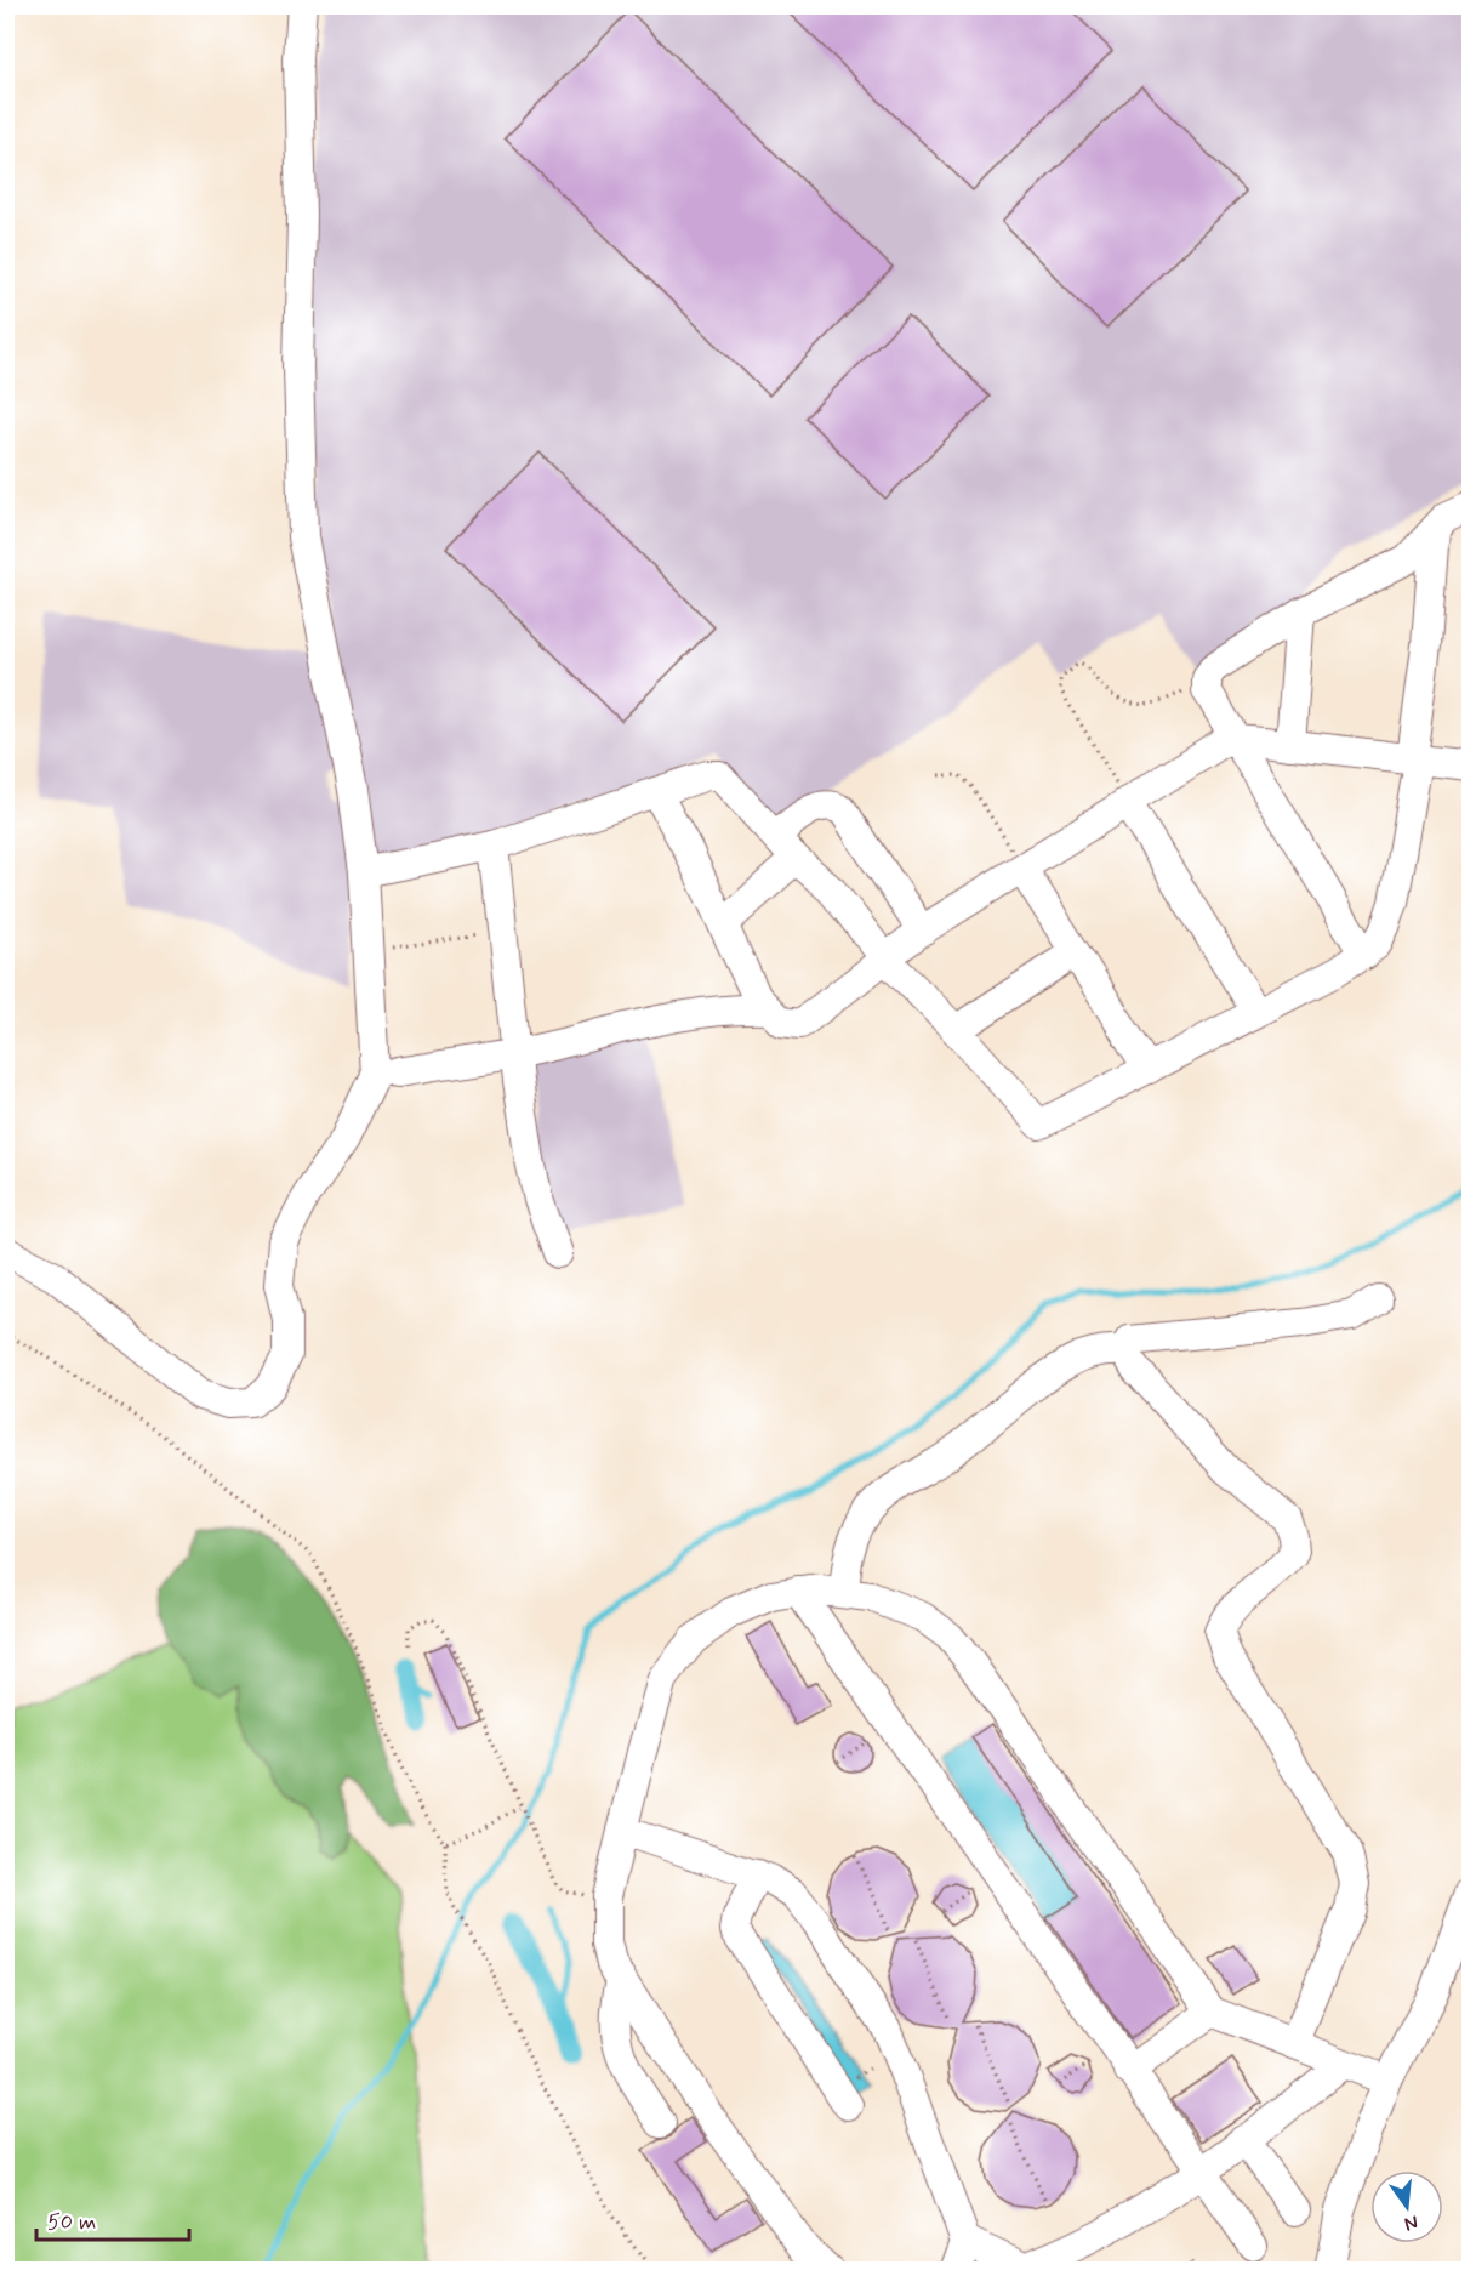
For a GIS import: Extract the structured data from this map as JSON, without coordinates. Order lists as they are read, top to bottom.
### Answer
{
  "scale_bar": "50 m",
  "north": "bottom"
}
